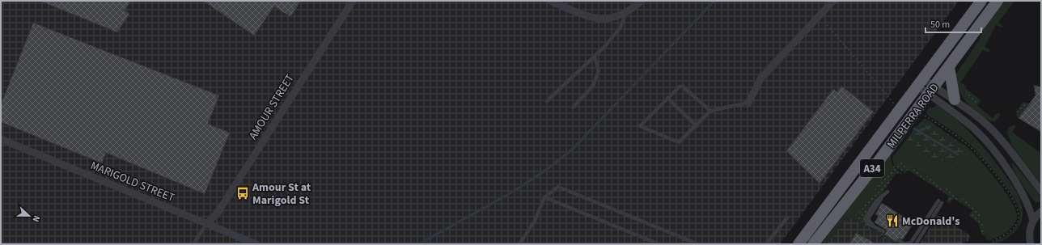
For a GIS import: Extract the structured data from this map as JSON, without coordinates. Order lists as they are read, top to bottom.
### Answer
{
  "streets": {
    "highway": ["MILPERRA ROAD", "A34"],
    "street": ["AMOUR STREET", "MARIGOLD STREET"]
  },
  "crossings": [
    ["AMOUR STREET", "MARIGOLD STREET"]
  ],
  "places": {
    "bus stop": ["Amour St at Marigold St"],
    "restaurant": ["McDonald's"]
  },
  "scale_bar": "50 m",
  "north": "right"
}
